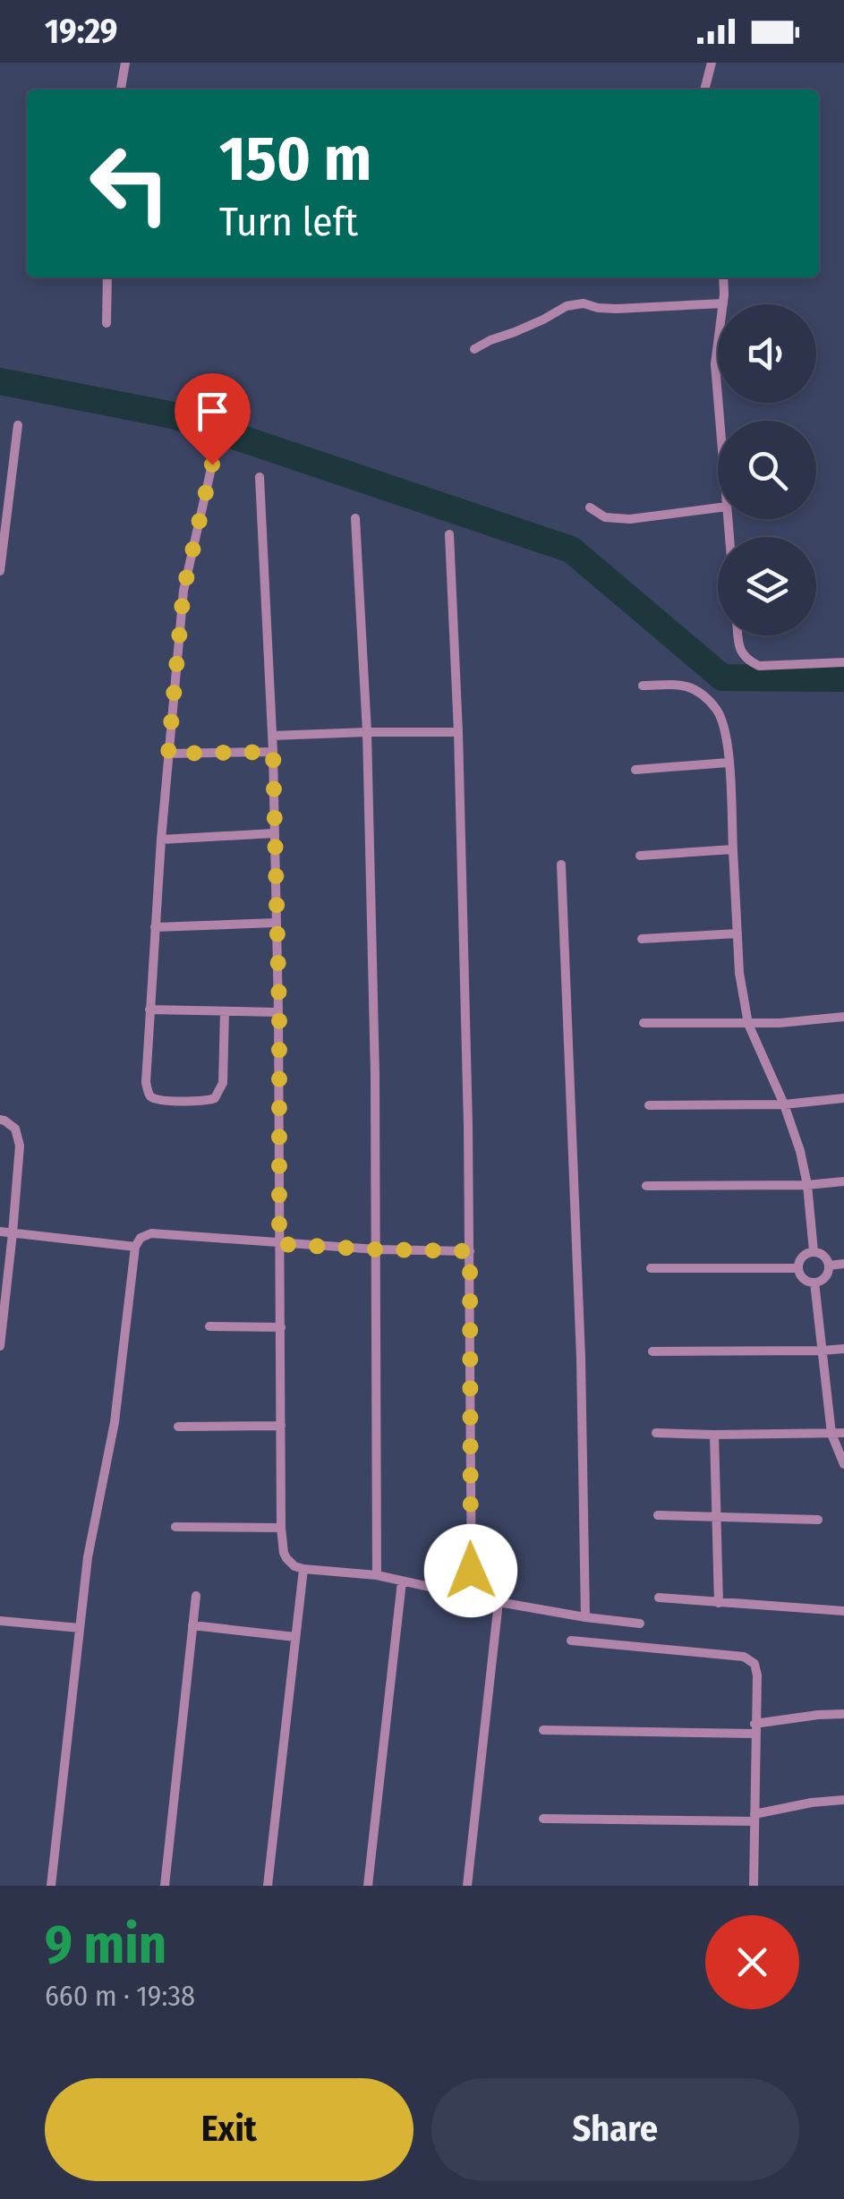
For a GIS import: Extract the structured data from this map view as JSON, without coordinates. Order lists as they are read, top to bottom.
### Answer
{
  "page": {
    "status": "19:29",
    "turn": ["150 m", "Turn left"],
    "heading": ["9 min", "660 m · 19:38"],
    "buttons": ["Exit", "Share"]
  }
}
